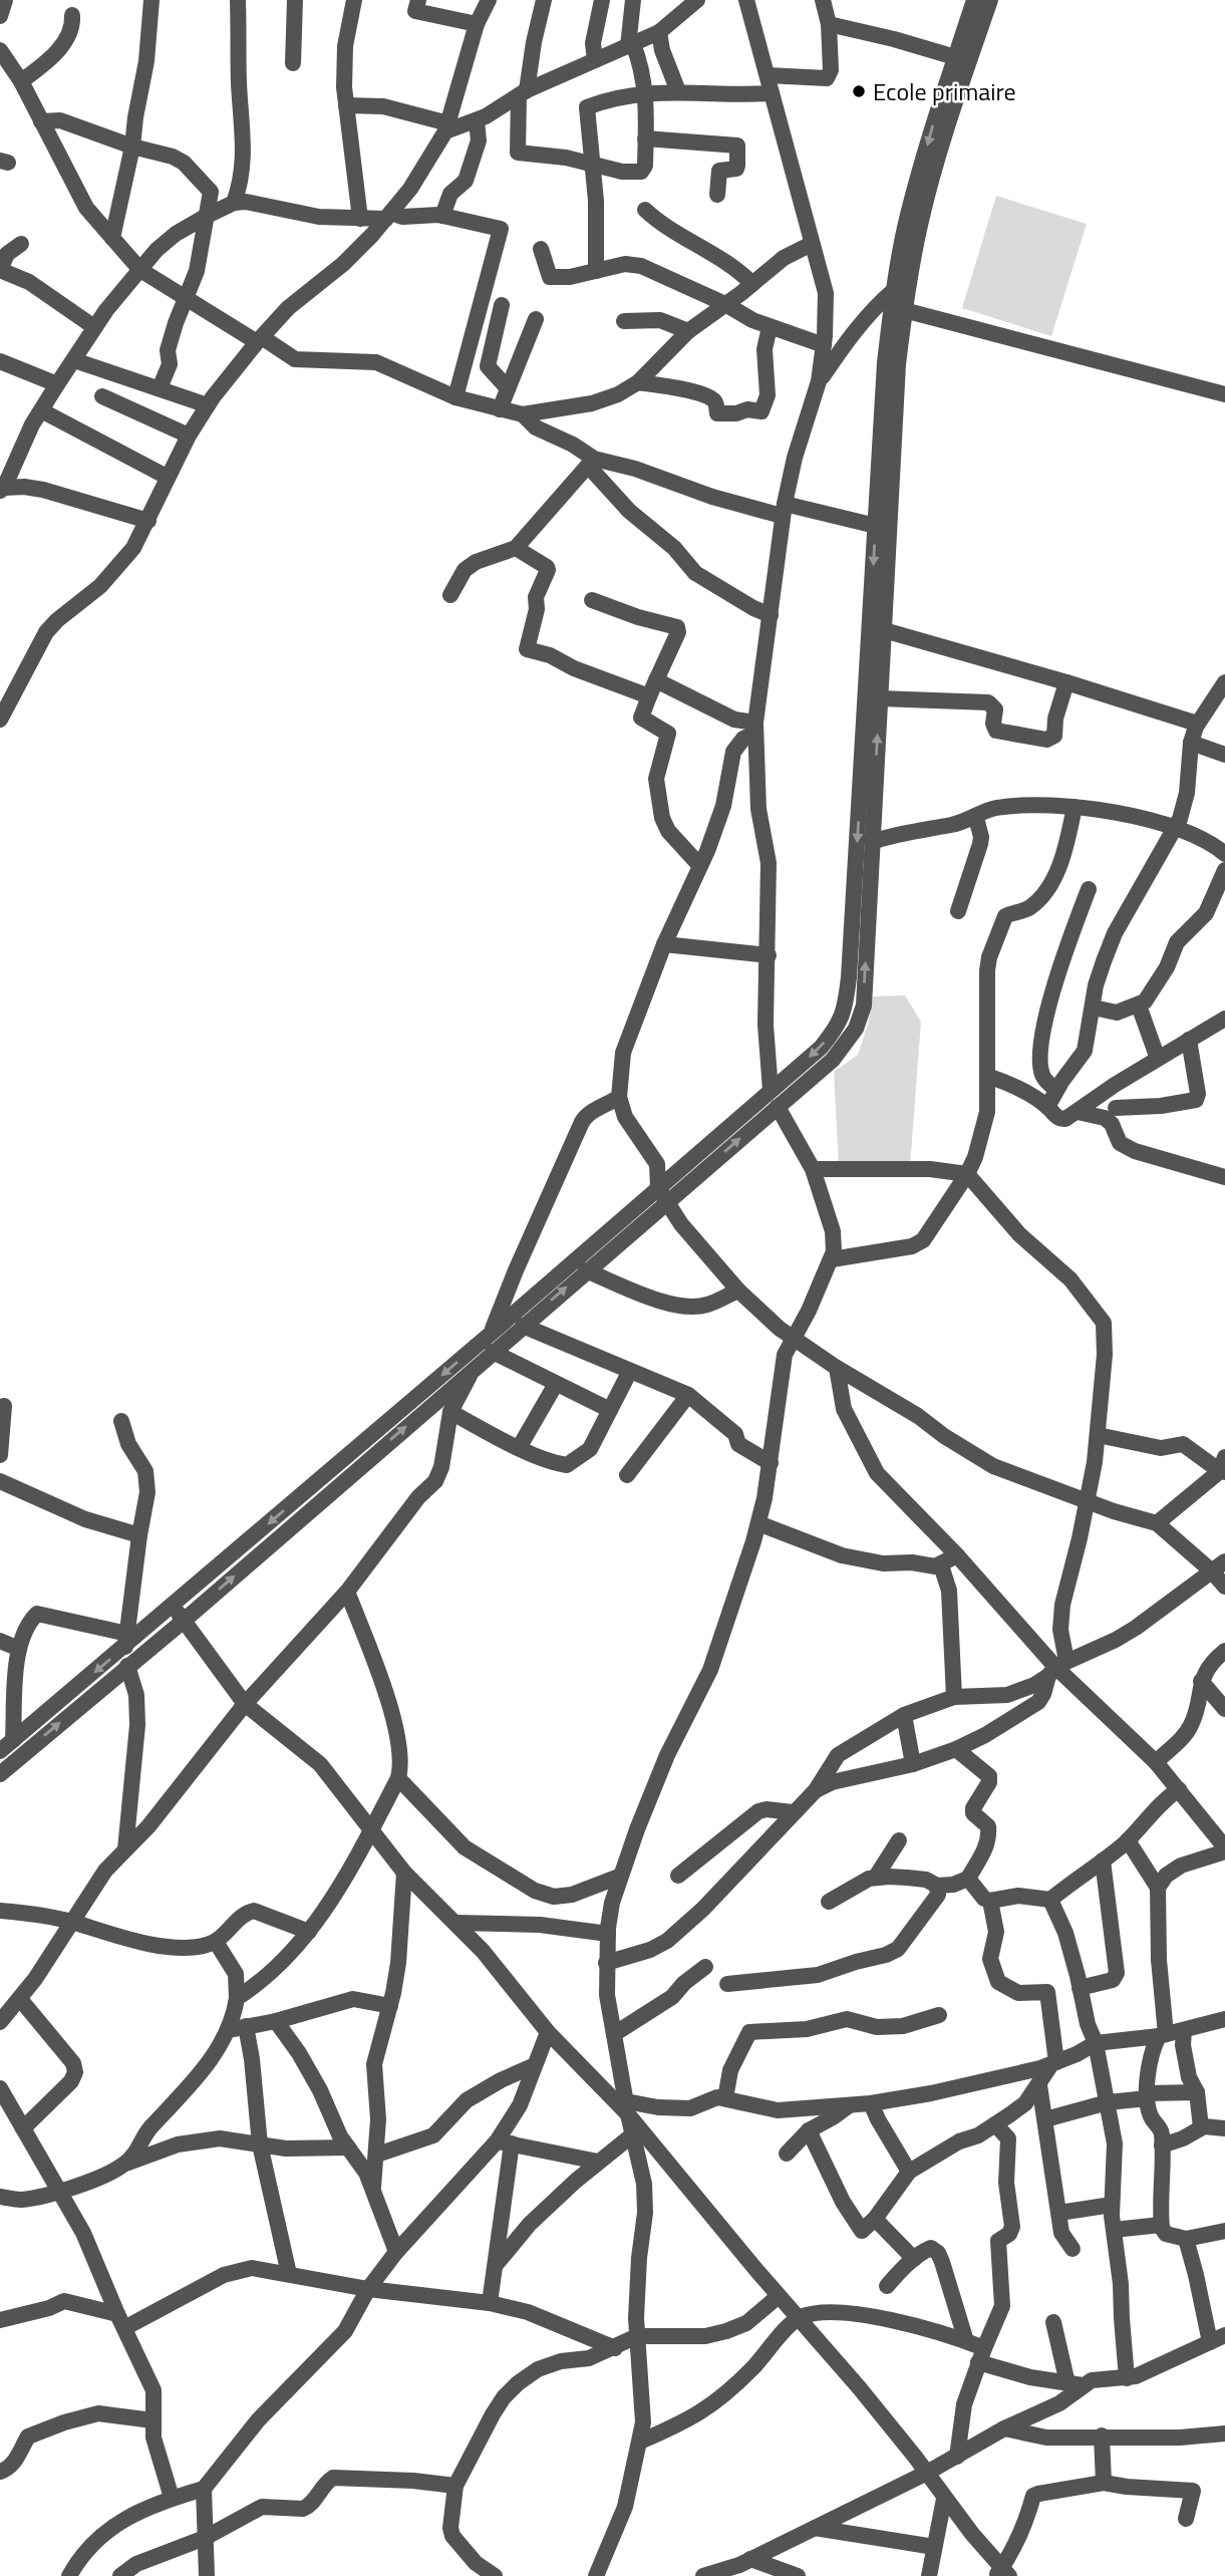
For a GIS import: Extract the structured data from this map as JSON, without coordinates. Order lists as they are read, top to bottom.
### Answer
{
  "places": ["Ecole primaire"]
}
